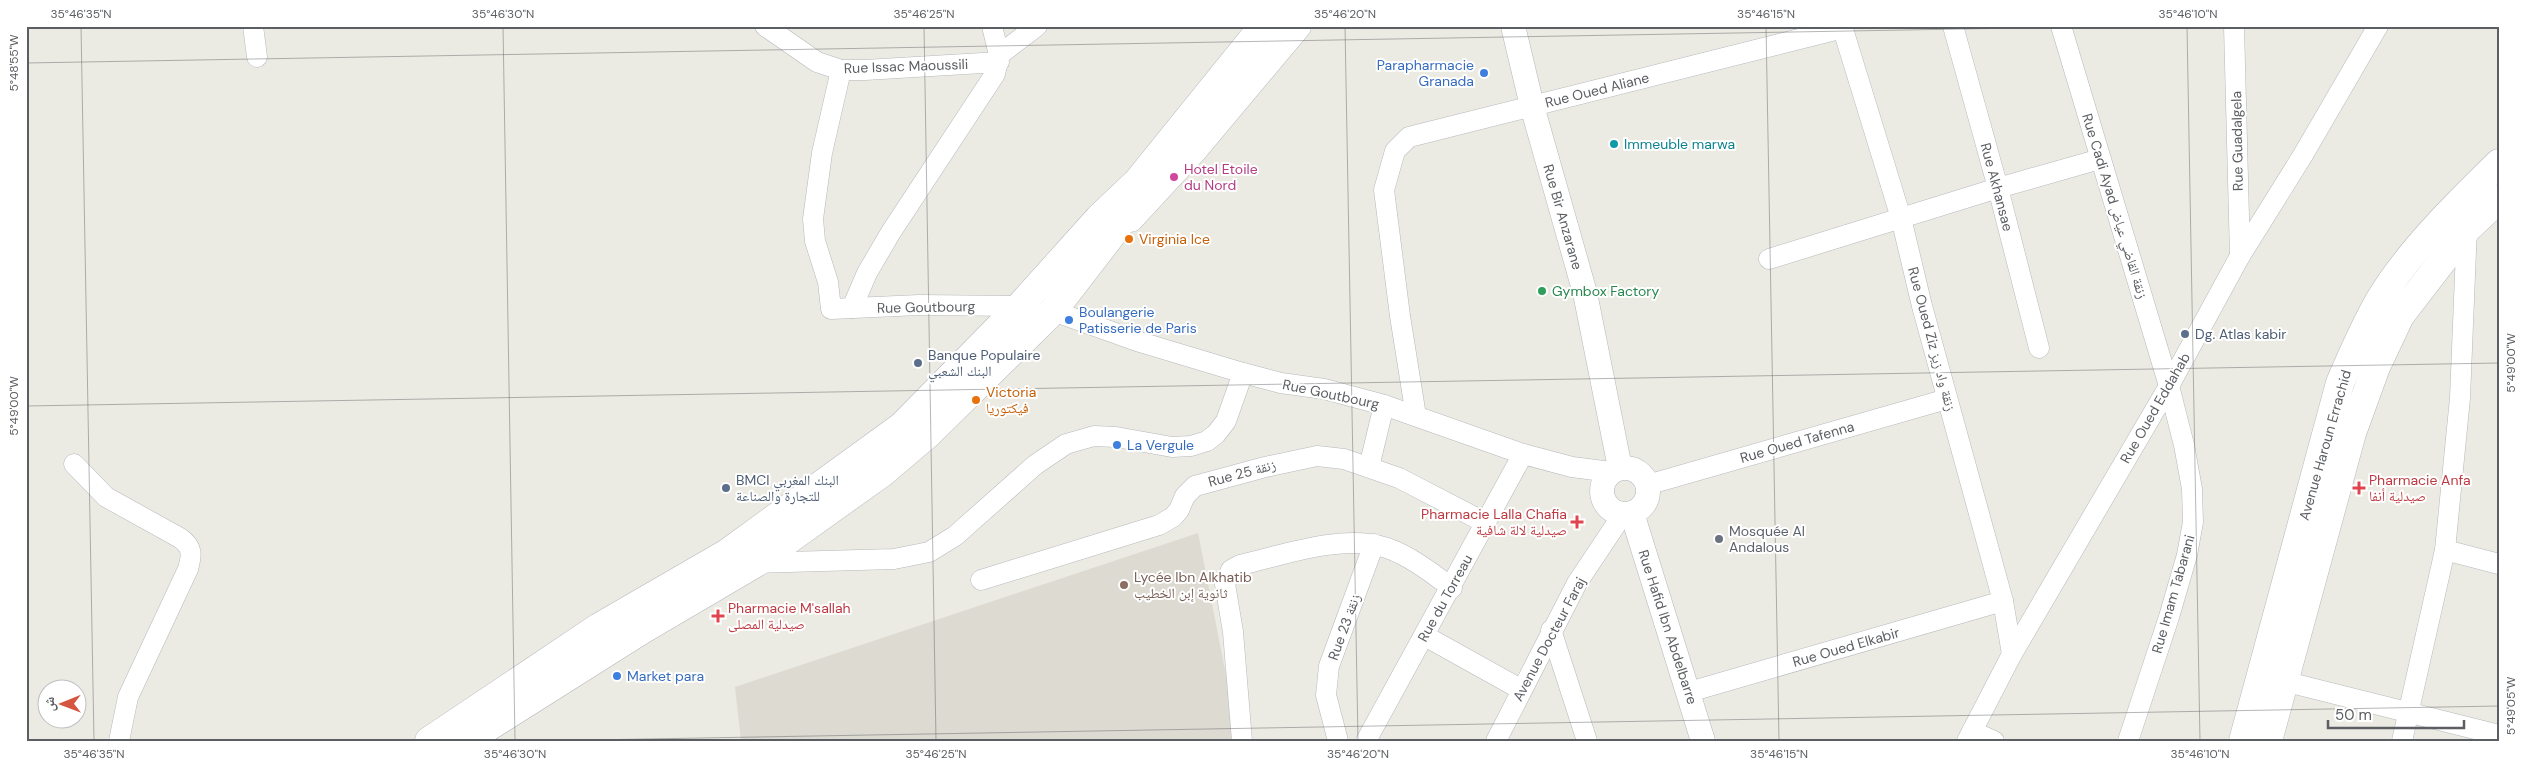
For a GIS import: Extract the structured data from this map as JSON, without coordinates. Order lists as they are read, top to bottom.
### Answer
{
  "streets": {
    "main road": ["Avenue Haroun Errachid"],
    "street": [
      "Rue Issac Maoussili",
      "Rue Oued Aliane",
      "Rue Guadalgela",
      "Rue Akhansae",
      "Rue Cadi Ayad زنقة القاضي عياض",
      "Rue Bir Anzarane",
      "Rue Goutbourg",
      "Rue Oued Ziz زنقة واد زيز",
      "Rue Oued Eddahab",
      "Rue Oued Tafenna",
      "Rue 25 زنقة",
      "Rue Imam Tabarani",
      "Rue du Torreau",
      "Rue 23 زنقة",
      "Rue Hafid Ibn Abdelbarre",
      "Avenue Docteur Faraj",
      "Rue Oued Elkabir"
    ]
  },
  "crossings": [
    ["Rue Issac Maoussili", "Rue Goutbourg"],
    ["Rue Oued Aliane", "Rue Bir Anzarane"],
    ["Rue Oued Aliane", "Rue Goutbourg"],
    ["Rue Oued Aliane", "Rue Oued Ziz زنقة واد زيز"],
    ["Rue Guadalgela", "Rue Oued Eddahab"],
    ["Rue Cadi Ayad زنقة القاضي عياض", "Rue Oued Eddahab"],
    ["Rue Cadi Ayad زنقة القاضي عياض", "Rue Imam Tabarani"],
    ["Rue Bir Anzarane", "Rue Goutbourg"],
    ["Rue Bir Anzarane", "Rue Oued Tafenna"],
    ["Rue Bir Anzarane", "Rue Hafid Ibn Abdelbarre"],
    ["Rue Bir Anzarane", "Avenue Docteur Faraj"],
    ["Rue Goutbourg", "Rue Oued Tafenna"],
    ["Rue Goutbourg", "Rue du Torreau"],
    ["Rue Goutbourg", "Rue Hafid Ibn Abdelbarre"],
    ["Rue Goutbourg", "Avenue Docteur Faraj"],
    ["Rue Oued Ziz زنقة واد زيز", "Rue Oued Eddahab"],
    ["Rue Oued Ziz زنقة واد زيز", "Rue Oued Tafenna"],
    ["Rue Oued Ziz زنقة واد زيز", "Rue Oued Elkabir"],
    ["Rue Oued Eddahab", "Rue Imam Tabarani"],
    ["Rue Oued Tafenna", "Rue Hafid Ibn Abdelbarre"],
    ["Rue Oued Tafenna", "Avenue Docteur Faraj"],
    ["Rue 25 زنقة", "Rue du Torreau"],
    ["Rue Hafid Ibn Abdelbarre", "Avenue Docteur Faraj"],
    ["Rue Hafid Ibn Abdelbarre", "Rue Oued Elkabir"]
  ],
  "places": {
    "other": [
      "Parapharmacie Granada",
      "Immeuble marwa",
      "Hotel Etoile du Nord",
      "Virginia Ice",
      "Gymbox Factory",
      "Boulangerie Patisserie de Paris",
      "Dg. Atlas kabir",
      "Banque Populaire البنك الشعبي",
      "Victoria فيكتوريا",
      "La Vergule",
      "BMCI البنك المغربي للتجارة والصناعة",
      "Mosquée Al Andalous",
      "Lycée Ibn Alkhatib ثانوية إبن الخطيب",
      "Market para"
    ],
    "health": ["Pharmacie Anfa صيدلية أنفا", "Pharmacie Lalla Chafia صيدلية لالة شافية", "Pharmacie M'sallah صيدلية المصلى"]
  },
  "scale_bar": "50 m",
  "north": "left",
  "coordinates": [
    "35°46'35\"N",
    "35°46'30\"N",
    "35°46'25\"N",
    "35°46'20\"N",
    "35°46'15\"N",
    "35°46'10\"N",
    "5°48'55\"W",
    "5°49'00\"W",
    "5°49'05\"W"
  ]
}
